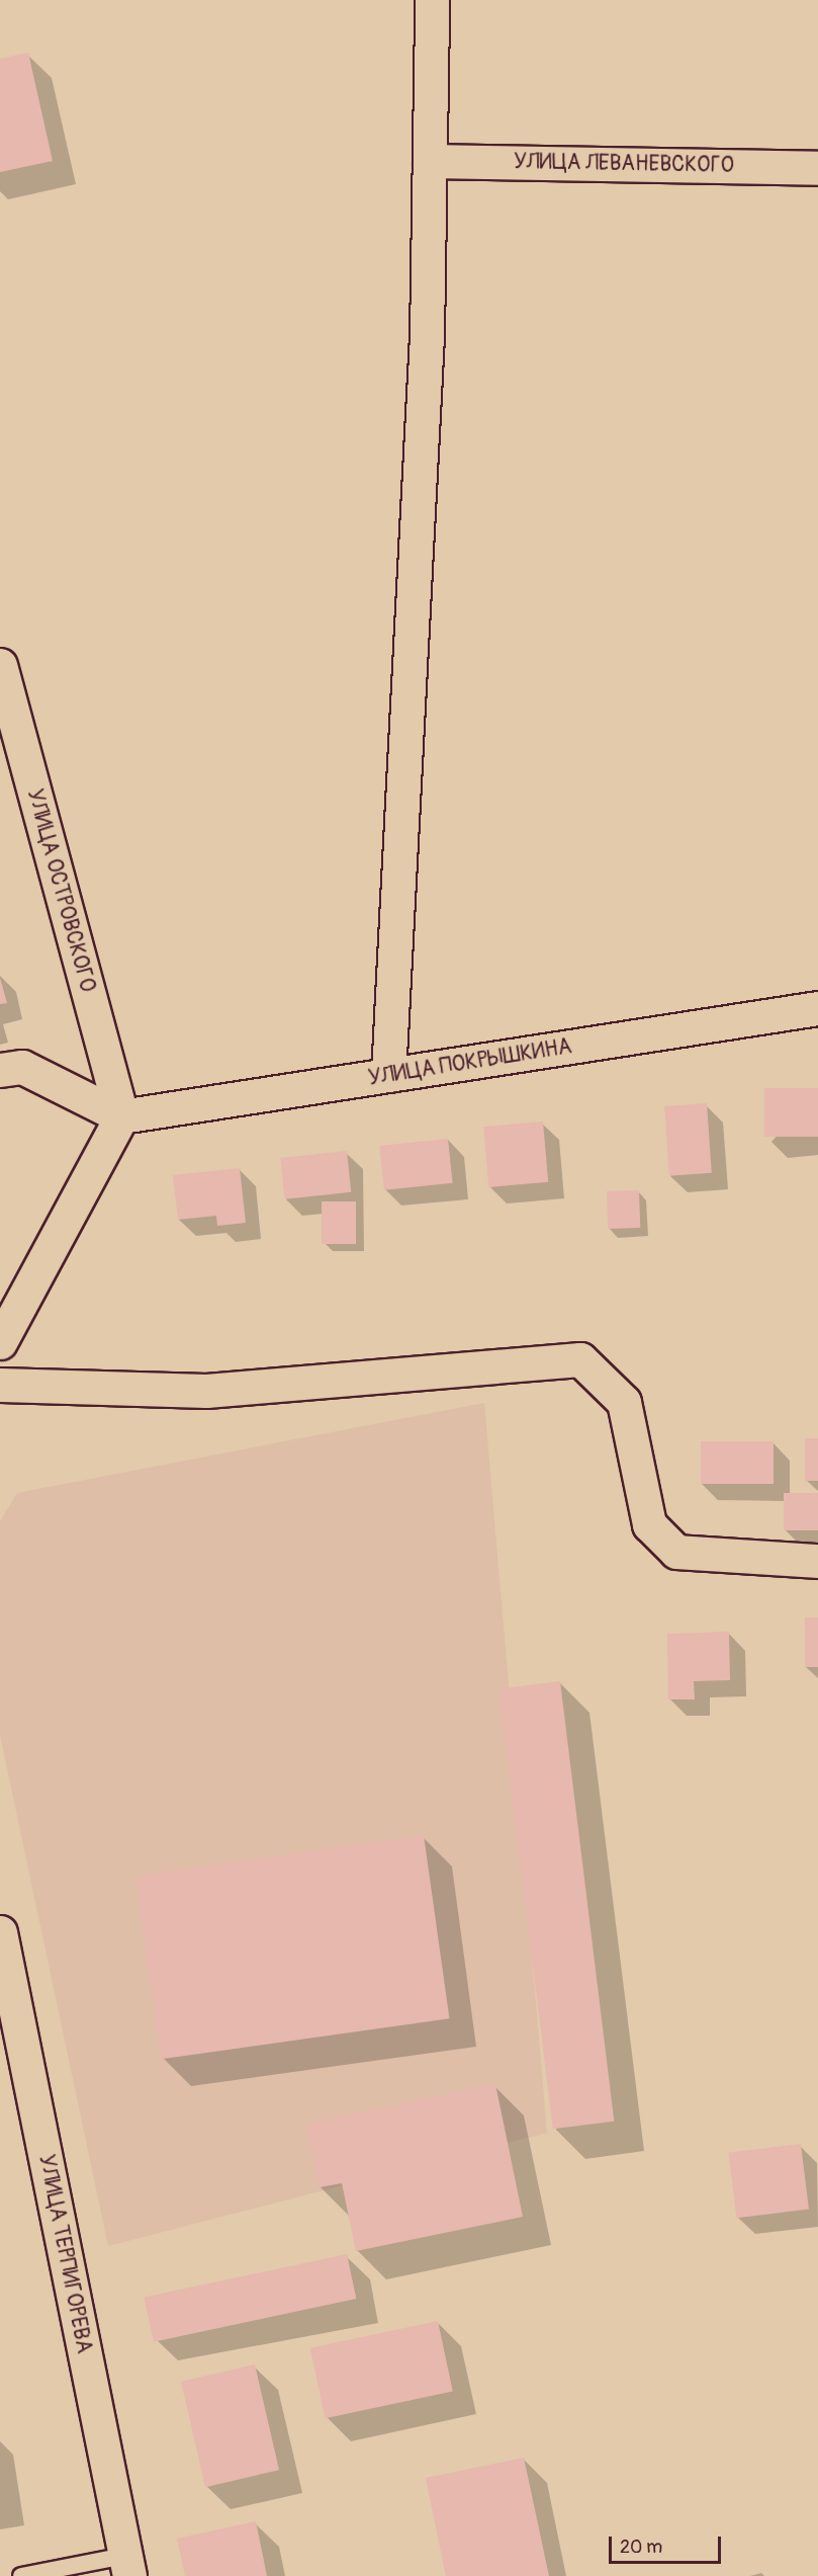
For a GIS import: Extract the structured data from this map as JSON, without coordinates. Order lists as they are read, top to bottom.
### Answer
{
  "streets": {
    "street": [
      "УЛИЦА ЛЕВАНЕВСКОГО",
      "УЛИЦА ОСТРОВСКОГО",
      "УЛИЦА ПОКРЫШКИНА",
      "УЛИЦА ТЕРПИГОРЕВА"
    ]
  },
  "crossings": [
    ["УЛИЦА ОСТРОВСКОГО", "УЛИЦА ПОКРЫШКИНА"]
  ],
  "scale_bar": "20 m"
}
